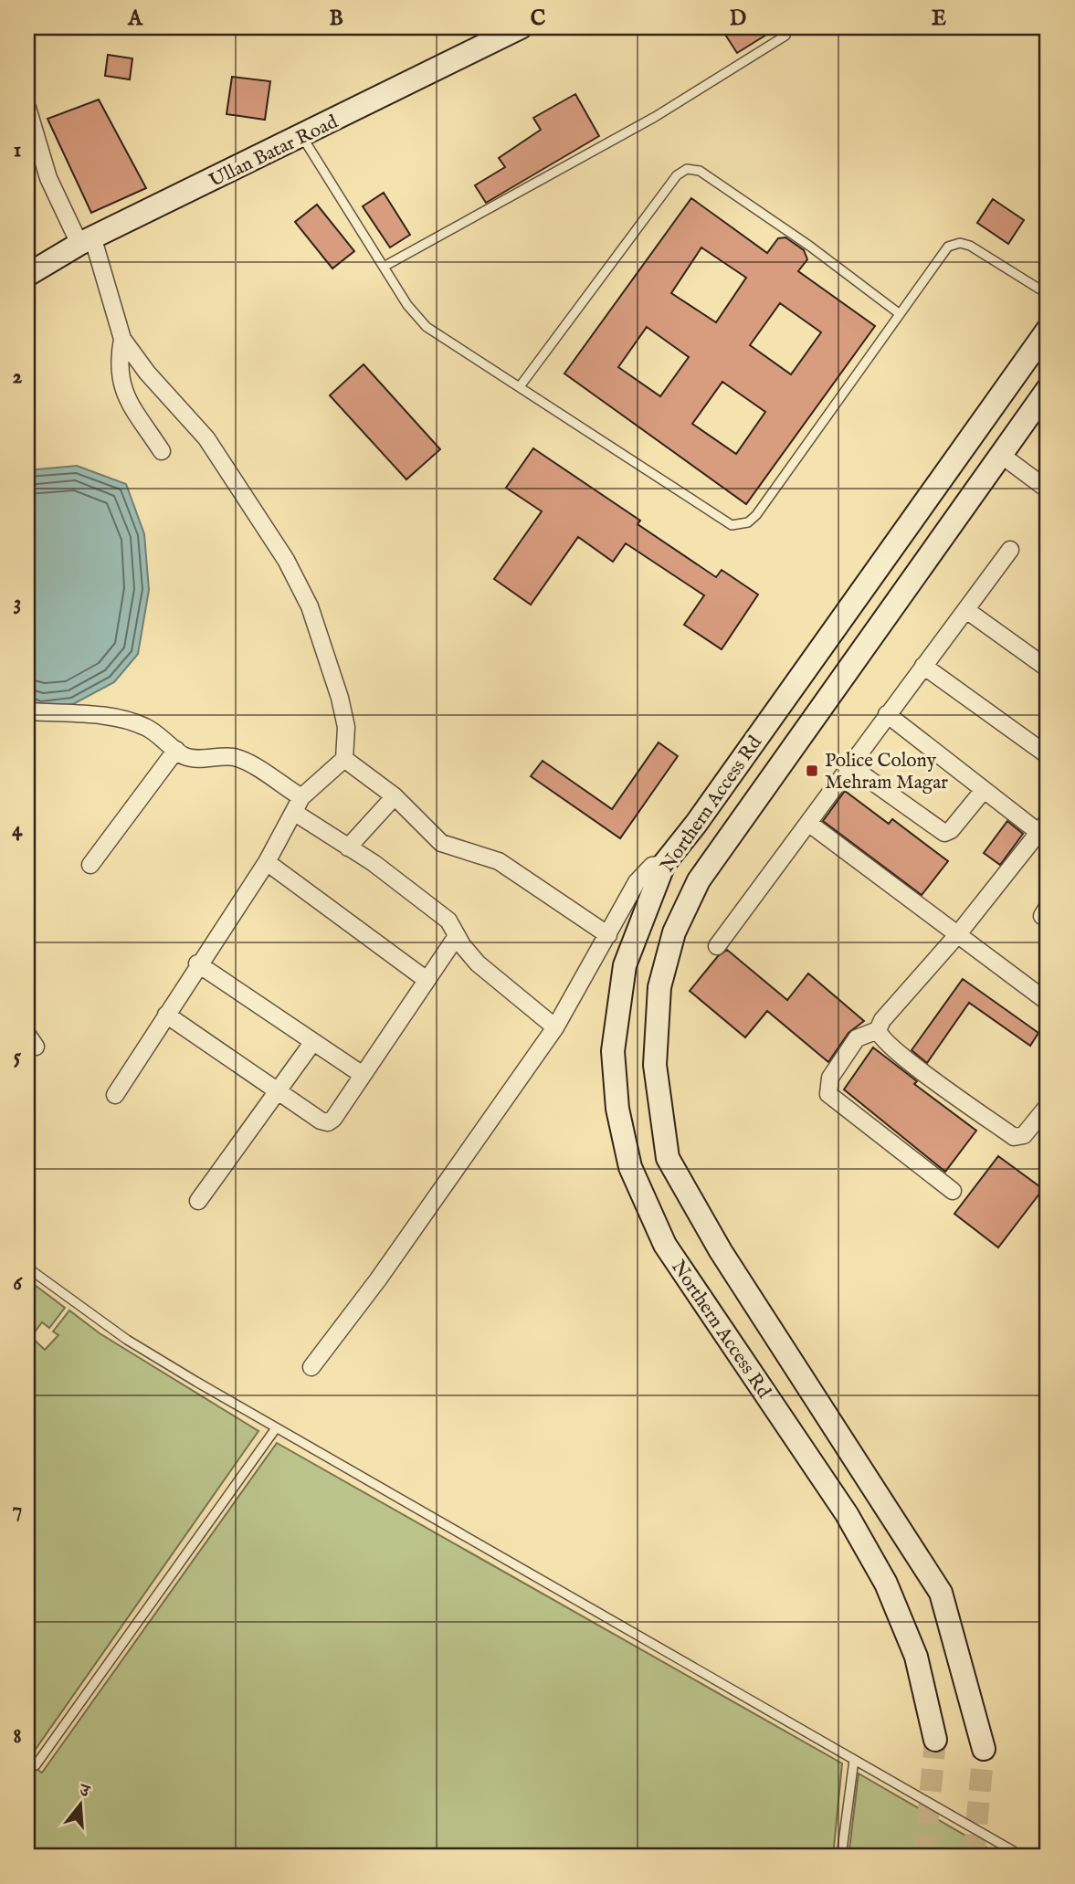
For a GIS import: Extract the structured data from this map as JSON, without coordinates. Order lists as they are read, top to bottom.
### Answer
{
  "streets": {
    "main road": ["Ullan Batar Road", "Northern Access Rd"]
  },
  "places": {
    "transit": ["Police Colony Mehram Magar"]
  },
  "north": "top",
  "grid": {
    "columns": [
      "A",
      "B",
      "C",
      "D",
      "E"
    ],
    "rows": [
      "1",
      "2",
      "3",
      "4",
      "5",
      "6",
      "7",
      "8"
    ]
  }
}
